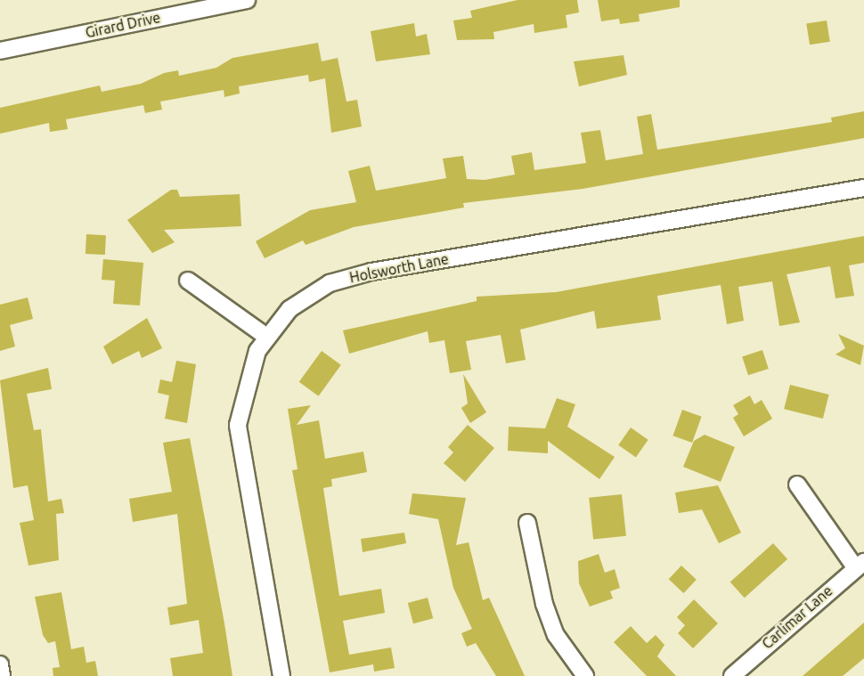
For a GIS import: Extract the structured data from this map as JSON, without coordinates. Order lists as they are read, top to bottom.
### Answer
{
  "streets": {
    "street": ["Girard Drive", "Holsworth Lane", "Carlimar Lane"]
  }
}
